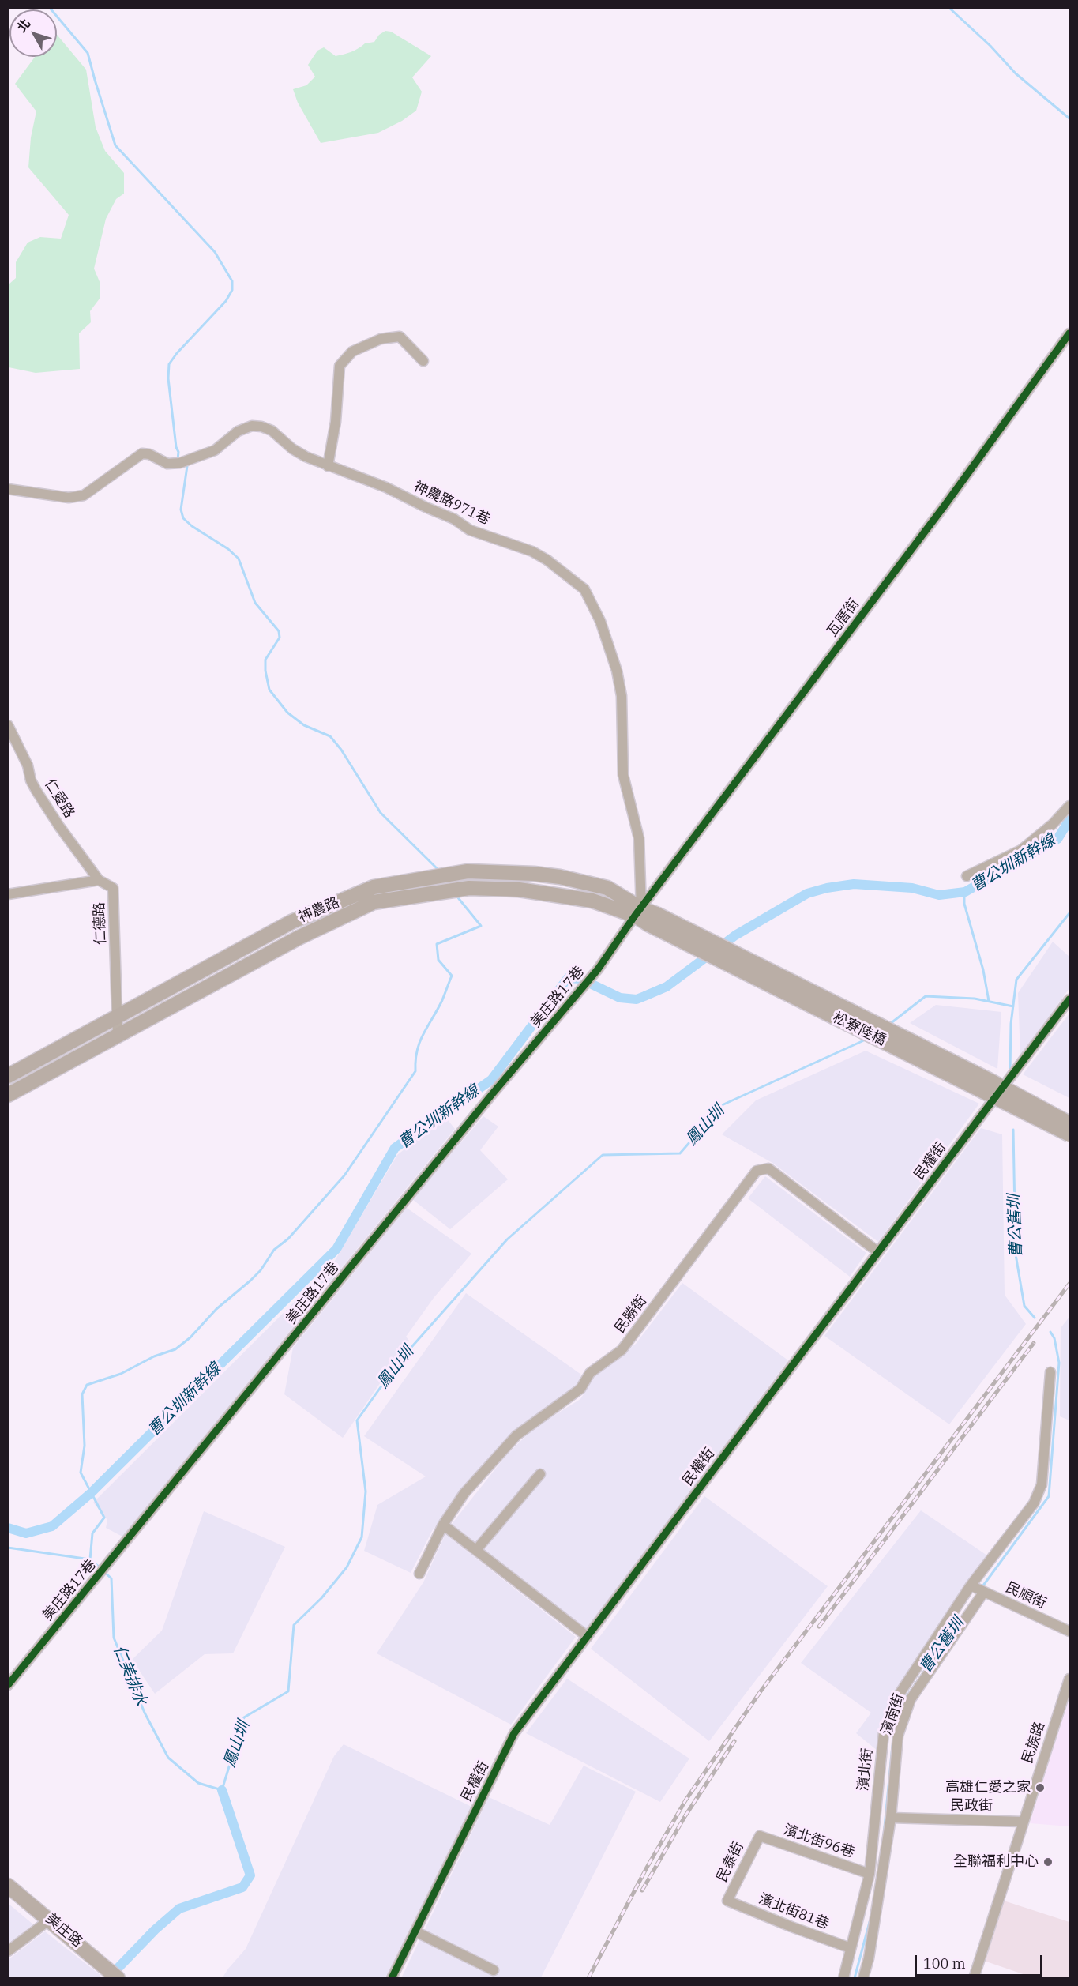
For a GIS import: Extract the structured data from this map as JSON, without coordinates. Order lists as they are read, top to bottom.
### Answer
{
  "streets": {
    "street": [
      "神農路971巷",
      "瓦厝街",
      "仁愛路",
      "神農路",
      "仁德路",
      "美庄路17巷",
      "松寮陸橋",
      "民權街",
      "民勝街",
      "民順街",
      "濱南街",
      "民族路",
      "濱北街",
      "民政街",
      "濱北街96巷",
      "民泰街",
      "濱北街81巷",
      "美庄路"
    ]
  },
  "crossings": [
    ["神農路971巷", "瓦厝街"],
    ["神農路971巷", "神農路"],
    ["神農路971巷", "美庄路17巷"],
    ["瓦厝街", "神農路"],
    ["瓦厝街", "美庄路17巷"],
    ["仁愛路", "仁德路"],
    ["神農路", "仁德路"],
    ["神農路", "美庄路17巷"],
    ["神農路", "松寮陸橋"],
    ["民權街", "民勝街"],
    ["民順街", "濱南街"],
    ["民順街", "濱北街"],
    ["濱南街", "濱北街"],
    ["濱南街", "民政街"],
    ["民族路", "民政街"],
    ["濱北街", "濱北街96巷"],
    ["濱北街", "濱北街81巷"],
    ["濱北街96巷", "民泰街"],
    ["民泰街", "濱北街81巷"]
  ],
  "water": [
    "曹公圳新幹線",
    "鳳山圳",
    "曹公舊圳",
    "仁美排水"
  ],
  "places": ["高雄仁愛之家", "全聯福利中心"],
  "scale_bar": "100 m",
  "north": "top left"
}
